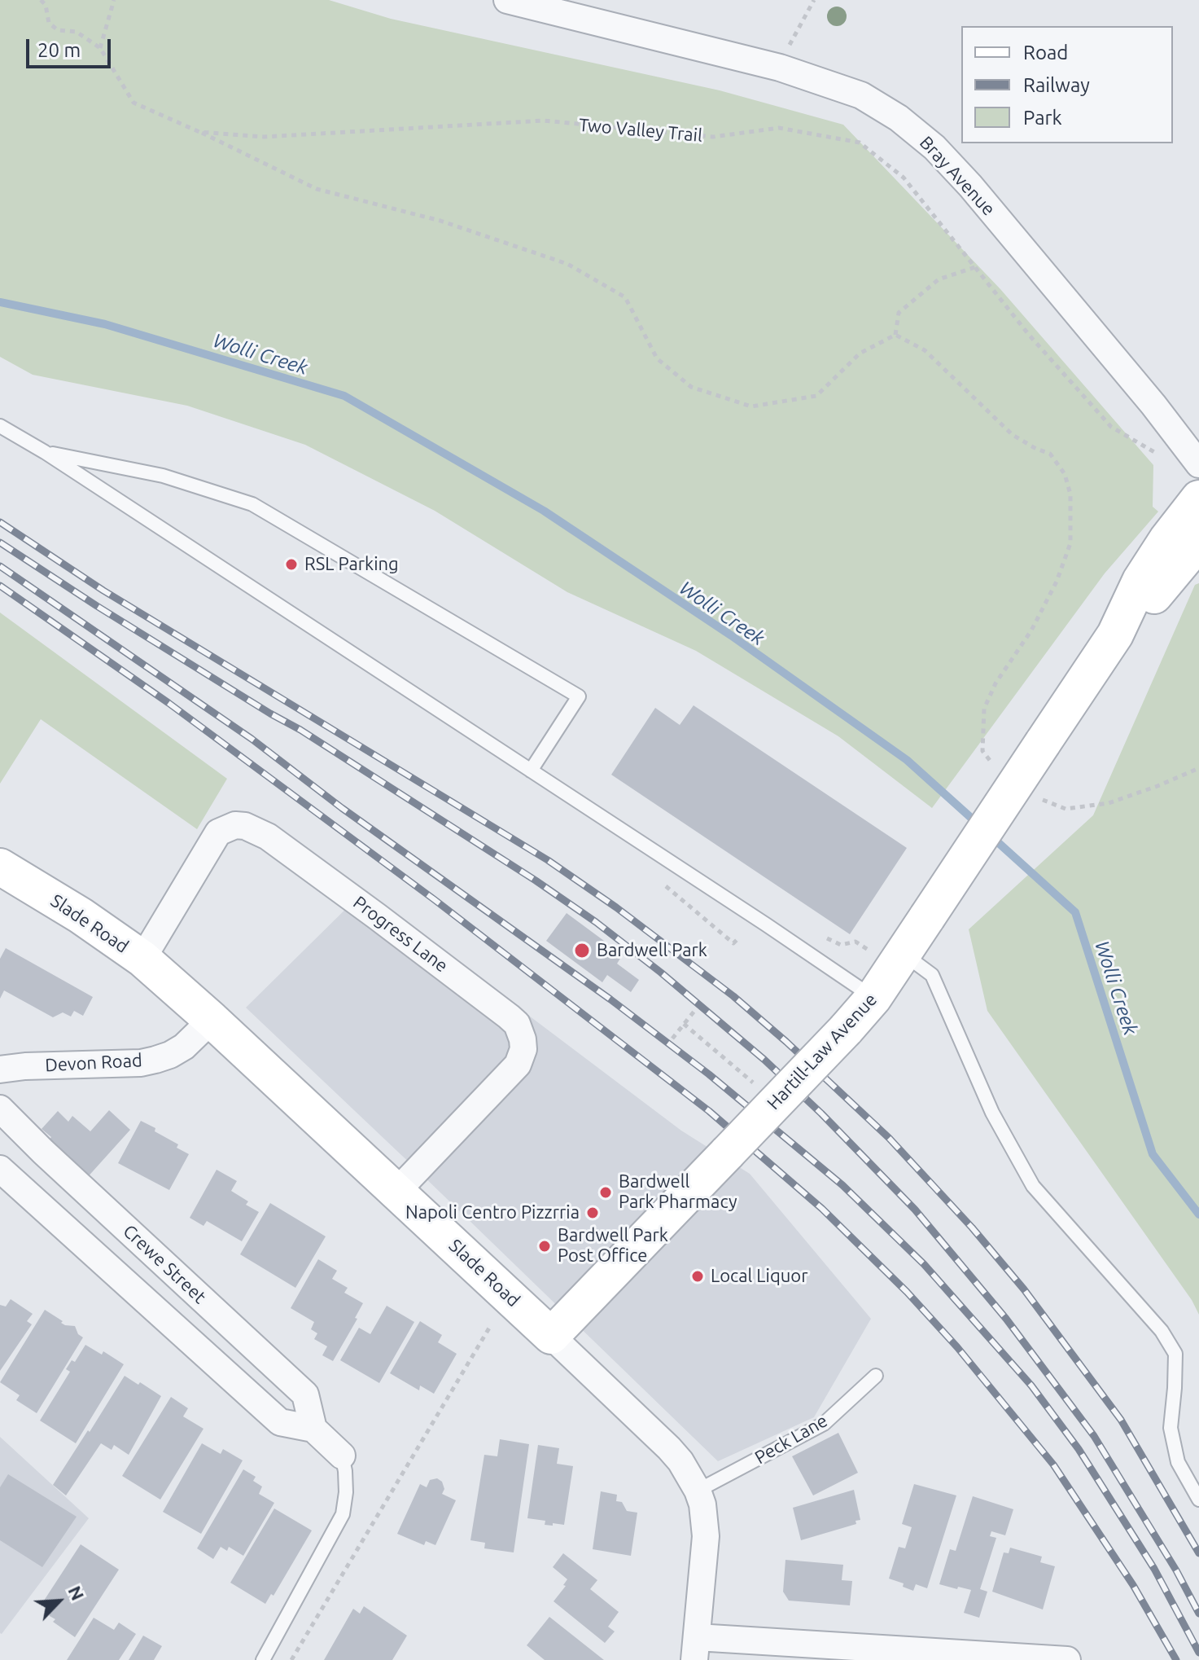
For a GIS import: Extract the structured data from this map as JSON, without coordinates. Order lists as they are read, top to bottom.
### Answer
{
  "streets": {
    "main road": ["Slade Road", "Hartill-Law Avenue"],
    "street": [
      "Bray Avenue",
      "Progress Lane",
      "Devon Road",
      "Crewe Street"
    ],
    "lane": ["Peck Lane"],
    "path": ["Two Valley Trail"]
  },
  "crossings": [
    ["Slade Road", "Progress Lane"],
    ["Slade Road", "Hartill-Law Avenue"],
    ["Slade Road", "Devon Road"],
    ["Slade Road", "Peck Lane"]
  ],
  "water": ["Wolli Creek"],
  "places": [
    "RSL Parking",
    "Bardwell Park",
    "Bardwell Park Pharmacy",
    "Napoli Centro Pizzrria",
    "Bardwell Park Post Office",
    "Local Liquor"
  ],
  "legend": ["Road", "Railway", "Park"],
  "scale_bar": "20 m",
  "north": "top right"
}
